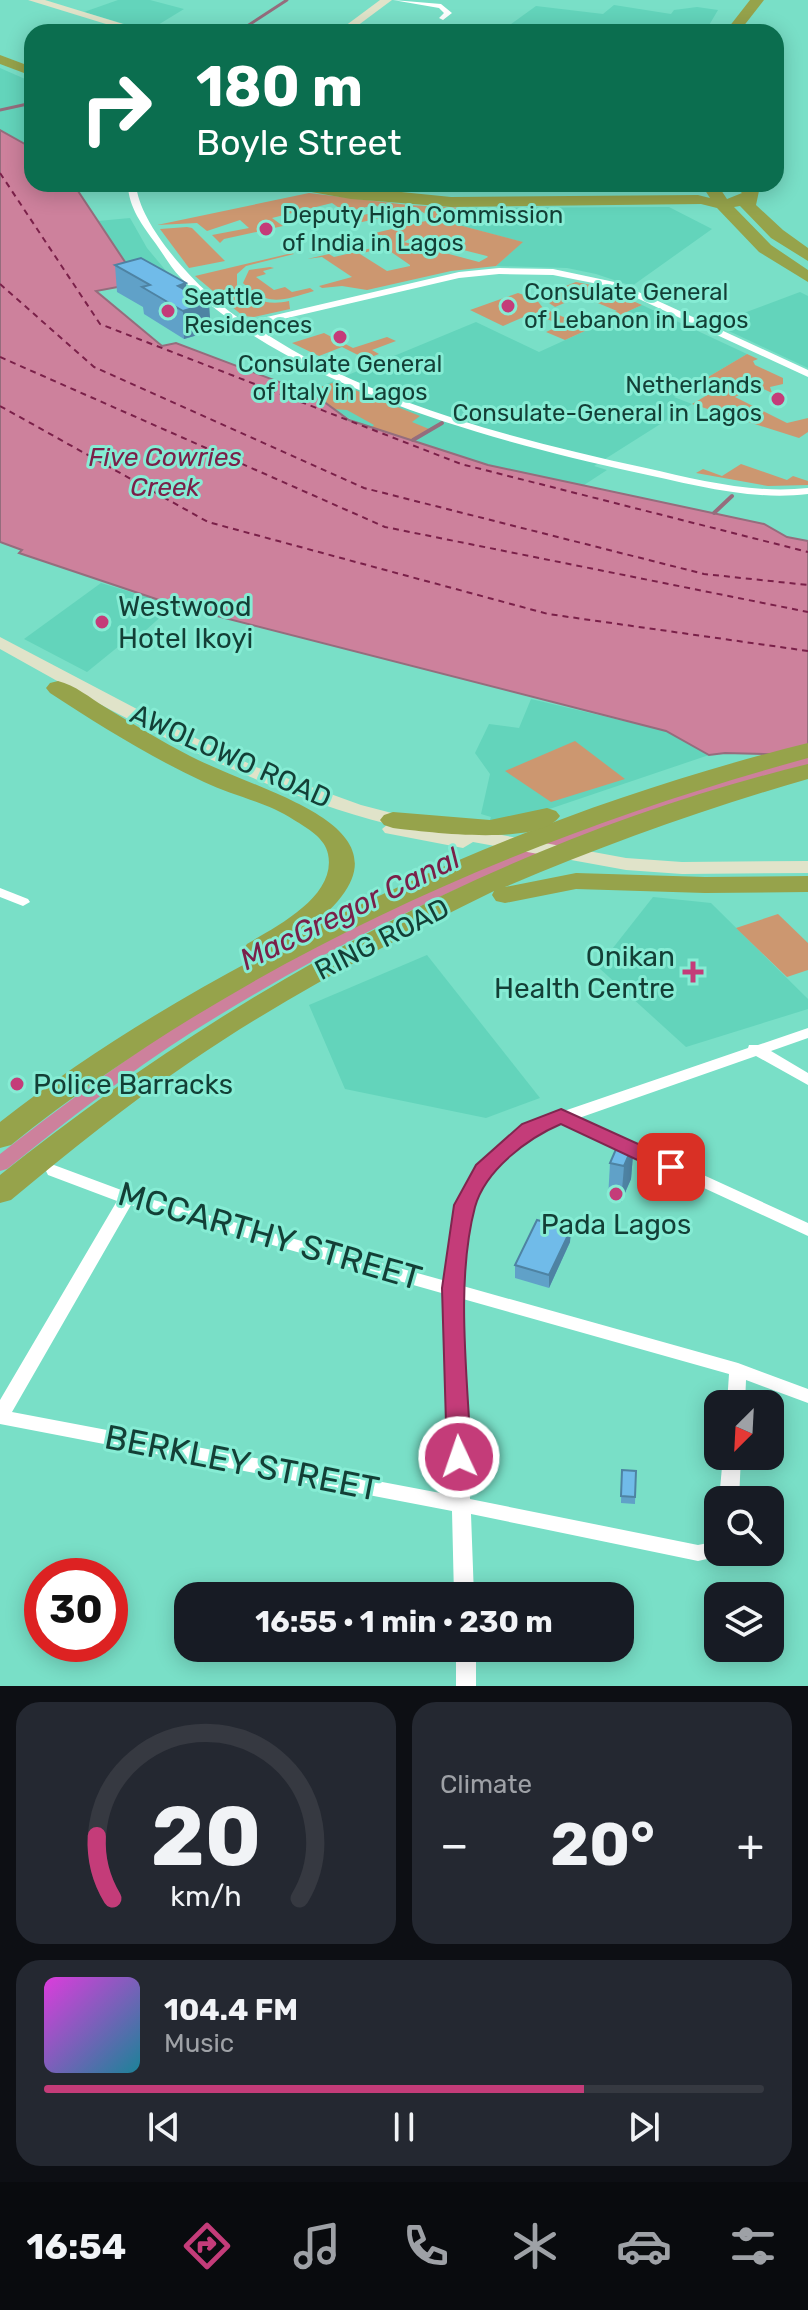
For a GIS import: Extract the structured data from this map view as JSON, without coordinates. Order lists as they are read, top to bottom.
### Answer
{
  "streets": {
    "highway": ["RING ROAD"],
    "main road": ["AWOLOWO ROAD"],
    "street": ["MCCARTHY STREET", "BERKLEY STREET"]
  },
  "water": ["Five Cowries Creek", "MacGregor Canal"],
  "places": {
    "other": [
      "Deputy High Commission of India in Lagos",
      "Consulate General of Lebanon in Lagos",
      "Seattle Residences",
      "Consulate General of Italy in Lagos",
      "Netherlands Consulate-General in Lagos",
      "Westwood Hotel Ikoyi",
      "Police Barracks",
      "Pada Lagos"
    ],
    "health": ["Onikan Health Centre"]
  },
  "north": "bottom left",
  "page": {
    "turn": ["180 m", "Boyle Street"],
    "limit": "30",
    "trip": "16:55 · 1 min · 230 m",
    "tile": "Climate",
    "heat": ["−", "20°", "+"],
    "song": ["104.4 FM", "Music"],
    "tabs": "16:54",
    "gauge": ["20", "km/h"]
  }
}
